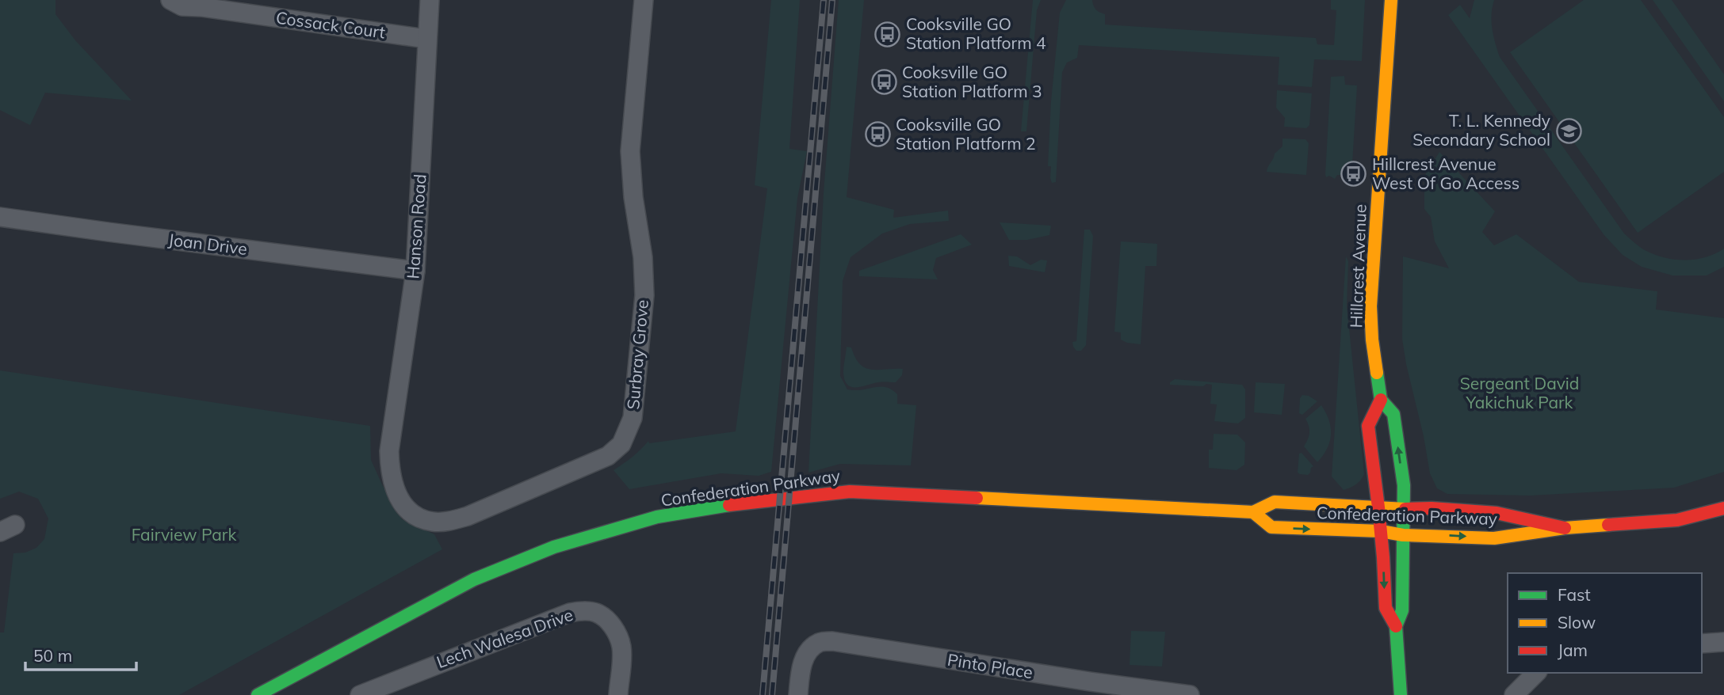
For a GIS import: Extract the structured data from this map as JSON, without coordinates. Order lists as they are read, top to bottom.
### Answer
{
  "streets": {
    "street": [
      "Cossack Court",
      "Hanson Road",
      "Joan Drive",
      "Hillcrest Avenue",
      "Surbray Grove",
      "Confederation Parkway",
      "Lech Walesa Drive",
      "Pinto Place"
    ]
  },
  "crossings": [
    ["Cossack Court", "Hanson Road"],
    ["Hanson Road", "Joan Drive"],
    ["Hanson Road", "Surbray Grove"],
    ["Hillcrest Avenue", "Confederation Parkway"]
  ],
  "parks": ["Sergeant David Yakichuk Park", "Fairview Park"],
  "places": {
    "bus stop": [
      "Cooksville GO Station Platform 4",
      "Cooksville GO Station Platform 3",
      "Cooksville GO Station Platform 2",
      "Hillcrest Avenue West Of Go Access"
    ],
    "school or university": ["T. L. Kennedy Secondary School"]
  },
  "legend": ["Fast", "Slow", "Jam"],
  "scale_bar": "50 m"
}
